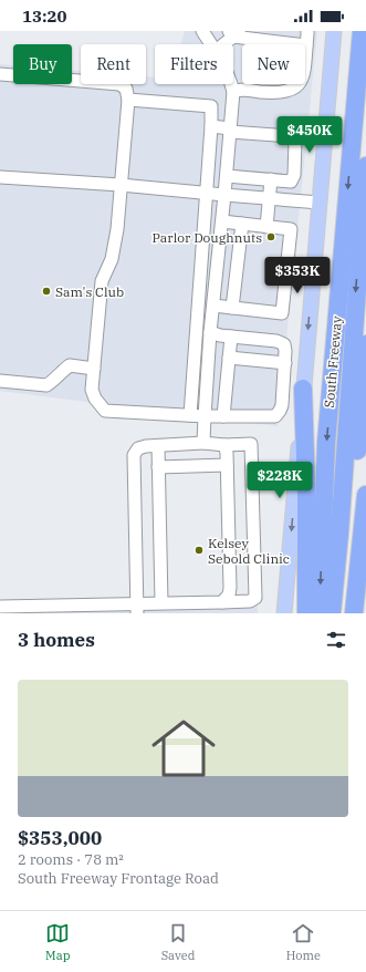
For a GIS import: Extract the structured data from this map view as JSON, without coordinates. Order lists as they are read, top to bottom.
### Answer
{
  "streets": {
    "highway": ["South Freeway"]
  },
  "places": ["Parlor Doughnuts", "Sam's Club", "Kelsey Sebold Clinic"],
  "page": {
    "status": "13:20",
    "chip": [
      "Buy",
      "Rent",
      "Filters",
      "New"
    ],
    "price": ["$450K", "$353K", "$228K"],
    "heading": "3 homes",
    "list": [
      {
        "name": "$353,000",
        "note": "2 rooms · 78 m² · South Freeway Frontage Road"
      }
    ],
    "tabs": ["Map", "Saved", "Home"]
  }
}
